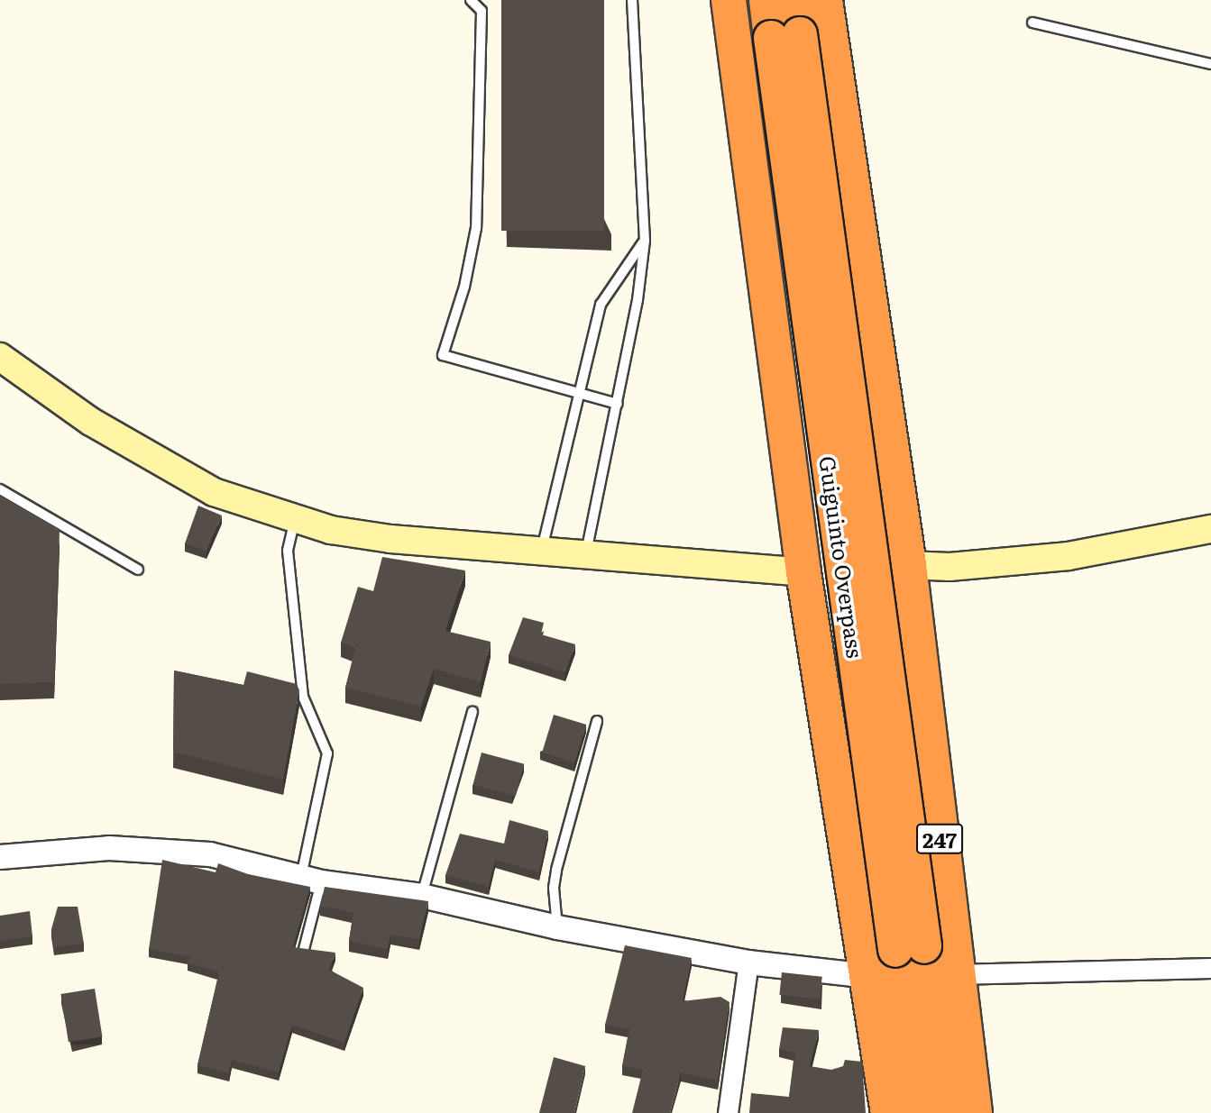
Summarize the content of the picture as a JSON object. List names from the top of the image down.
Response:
{
  "streets": {
    "highway": ["Guiguinto Overpass", "247"]
  }
}
